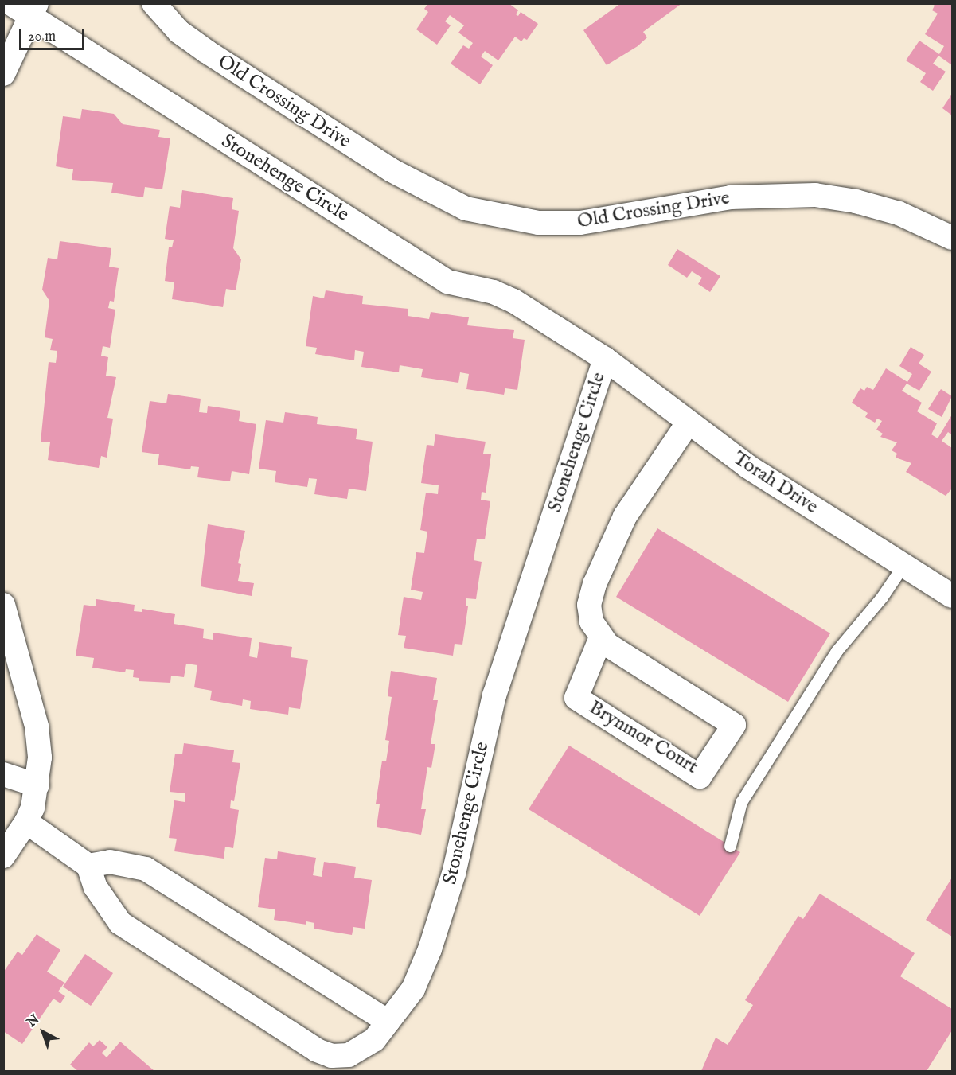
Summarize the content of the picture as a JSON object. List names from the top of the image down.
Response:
{
  "streets": {
    "street": [
      "Old Crossing Drive",
      "Stonehenge Circle",
      "Torah Drive",
      "Brynmor Court"
    ]
  },
  "crossings": [
    ["Stonehenge Circle", "Torah Drive"]
  ],
  "scale_bar": "20 m",
  "north": "top left"
}
